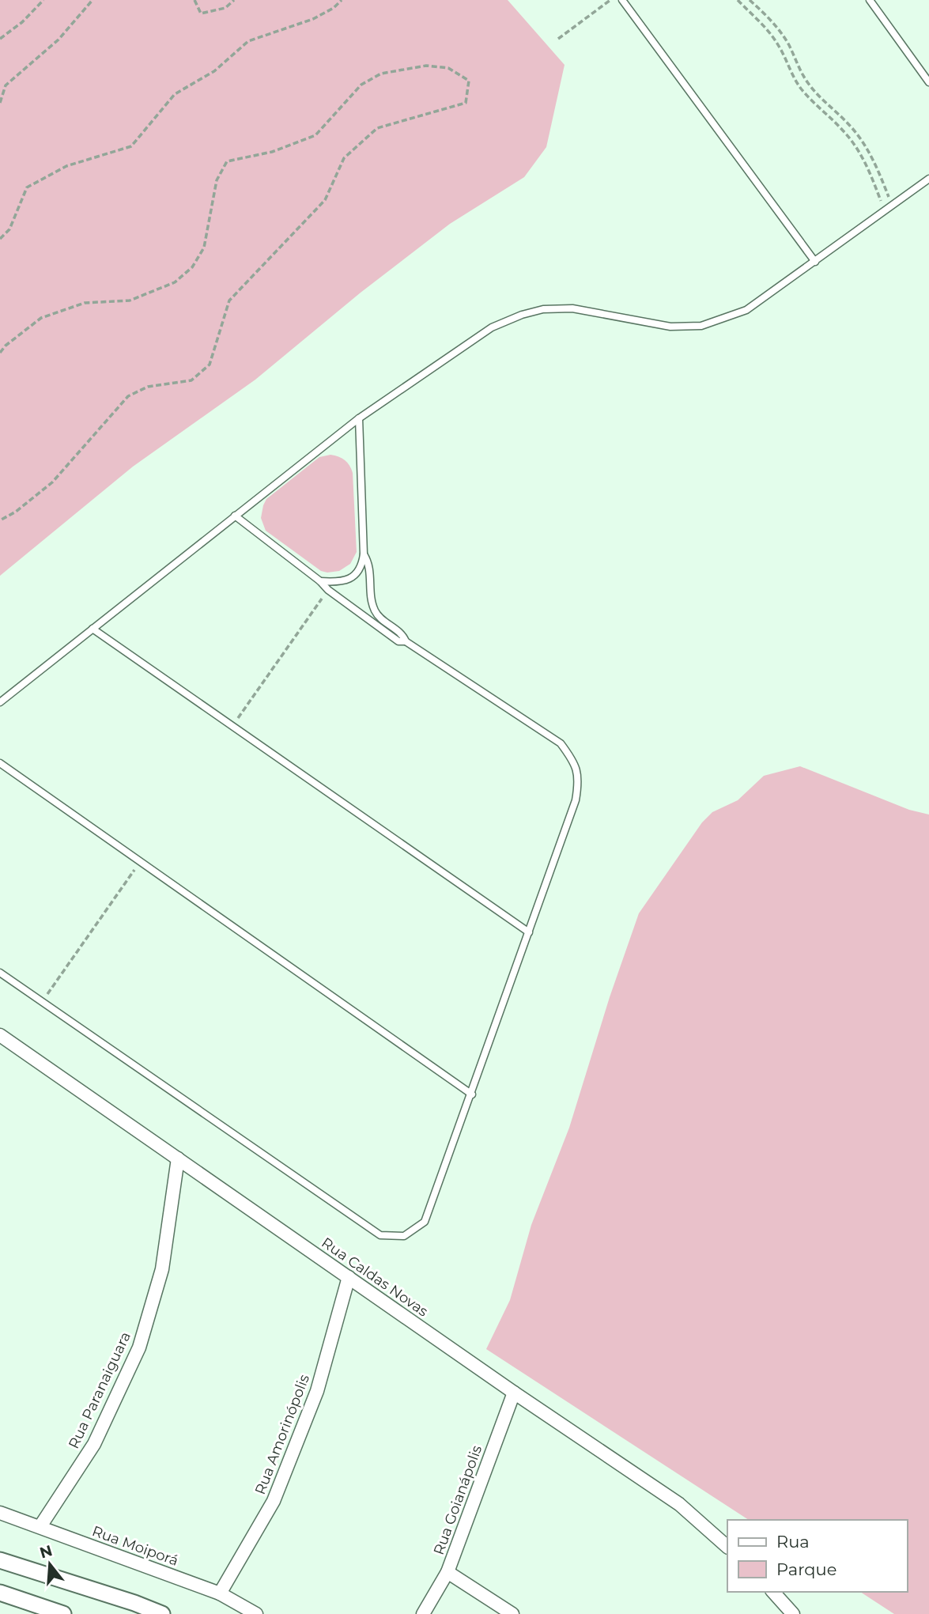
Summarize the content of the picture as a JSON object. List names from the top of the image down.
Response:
{
  "streets": {
    "street": [
      "Rua Caldas Novas",
      "Rua Paranaiguara",
      "Rua Amorinópolis",
      "Rua Goianápolis",
      "Rua Moiporá"
    ]
  },
  "crossings": [
    ["Rua Caldas Novas", "Rua Paranaiguara"],
    ["Rua Caldas Novas", "Rua Amorinópolis"],
    ["Rua Caldas Novas", "Rua Goianápolis"],
    ["Rua Paranaiguara", "Rua Moiporá"],
    ["Rua Amorinópolis", "Rua Moiporá"]
  ],
  "legend": ["Rua", "Parque"],
  "north": "top"
}
